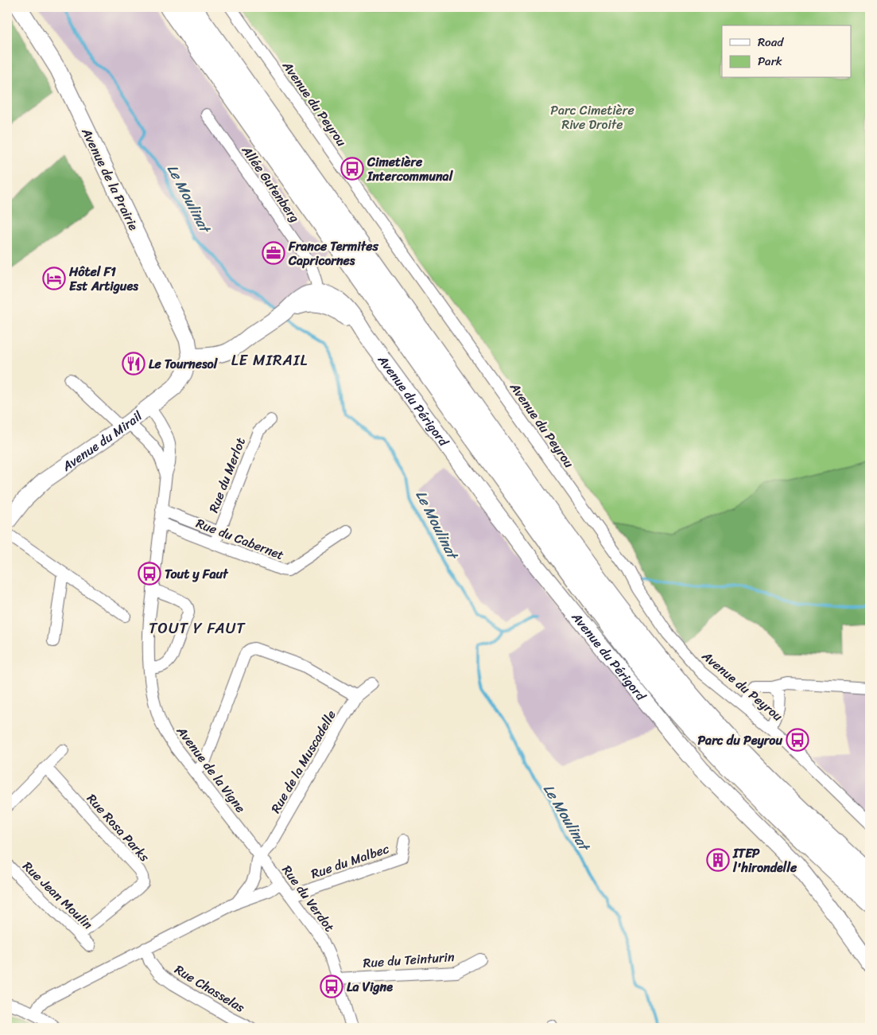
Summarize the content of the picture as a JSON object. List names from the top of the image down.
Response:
{
  "streets": {
    "street": [
      "Avenue du Peyrou",
      "Avenue de la Prairie",
      "Allée Gutenberg",
      "Avenue du Périgord",
      "Avenue du Mirail",
      "Rue du Merlot",
      "Rue du Cabernet",
      "Rue de la Muscadelle",
      "Avenue de la Vigne",
      "Rue Rosa Parks",
      "Rue du Malbec",
      "Rue Jean Moulin",
      "Rue du Verdot",
      "Rue du Teinturin",
      "Rue Chasselas"
    ]
  },
  "crossings": [
    ["Avenue de la Prairie", "Avenue du Mirail"],
    ["Allée Gutenberg", "Avenue du Périgord"],
    ["Avenue du Mirail", "Avenue de la Vigne"],
    ["Rue du Merlot", "Rue du Cabernet"],
    ["Rue du Cabernet", "Avenue de la Vigne"],
    ["Rue de la Muscadelle", "Avenue de la Vigne"],
    ["Rue de la Muscadelle", "Rue du Verdot"],
    ["Avenue de la Vigne", "Rue du Verdot"],
    ["Rue Rosa Parks", "Rue Jean Moulin"],
    ["Rue du Malbec", "Rue du Verdot"],
    ["Rue du Verdot", "Rue du Teinturin"]
  ],
  "districts": ["LE MIRAIL", "TOUT Y FAUT"],
  "water": ["Le Moulinat"],
  "parks": ["Parc Cimetière Rive Droite"],
  "places": {
    "bus stop": [
      "Cimetière Intercommunal",
      "Tout y Faut",
      "Parc du Peyrou",
      "La Vigne"
    ],
    "office": ["France Termites Capricornes"],
    "hotel": ["Hôtel F1 Est Artigues"],
    "restaurant": ["Le Tournesol"],
    "building": ["ITEP l'hirondelle"]
  },
  "legend": ["Road", "Park"]
}
